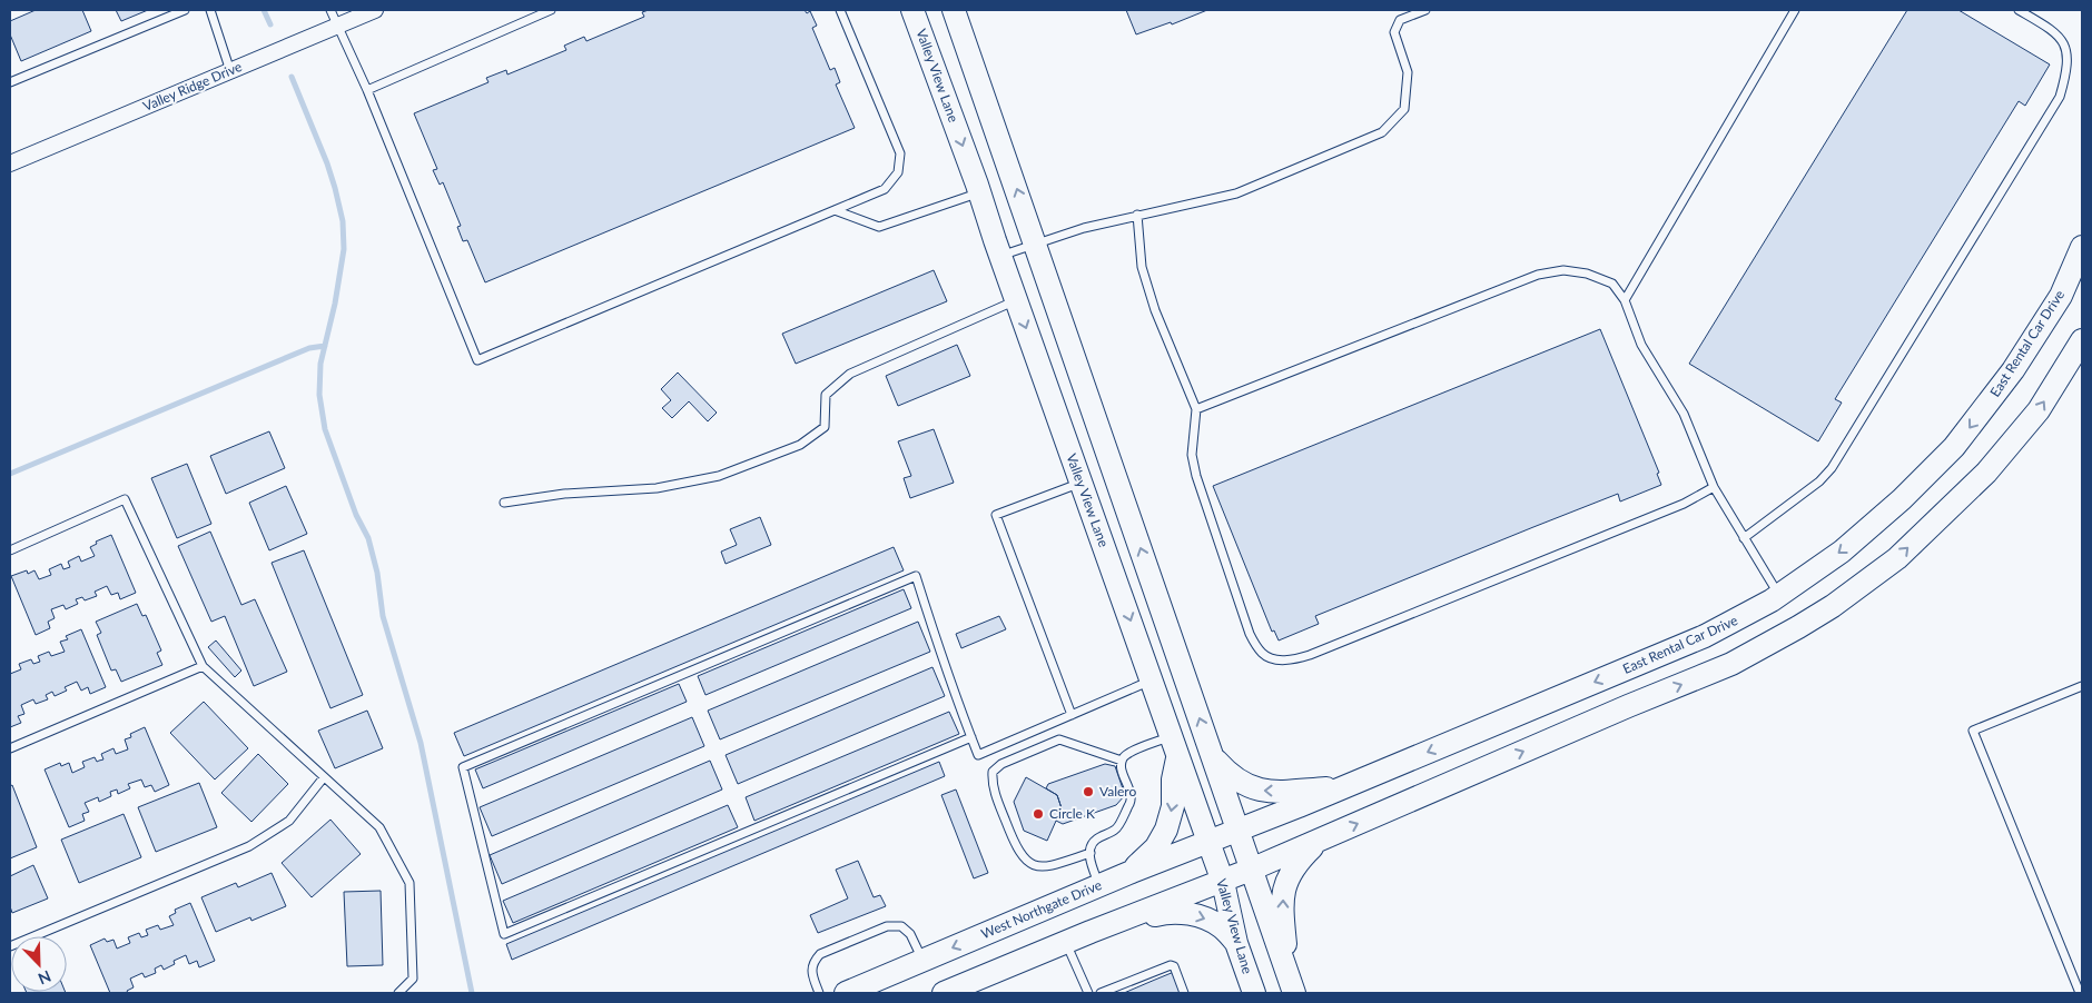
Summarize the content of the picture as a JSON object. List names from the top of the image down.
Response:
{
  "streets": {
    "main road": ["Valley View Lane", "East Rental Car Drive", "West Northgate Drive"],
    "street": ["Valley Ridge Drive"]
  },
  "crossings": [
    ["Valley View Lane", "West Northgate Drive"],
    ["East Rental Car Drive", "West Northgate Drive"]
  ],
  "places": ["Valero", "Circle K"],
  "north": "bottom right"
}
